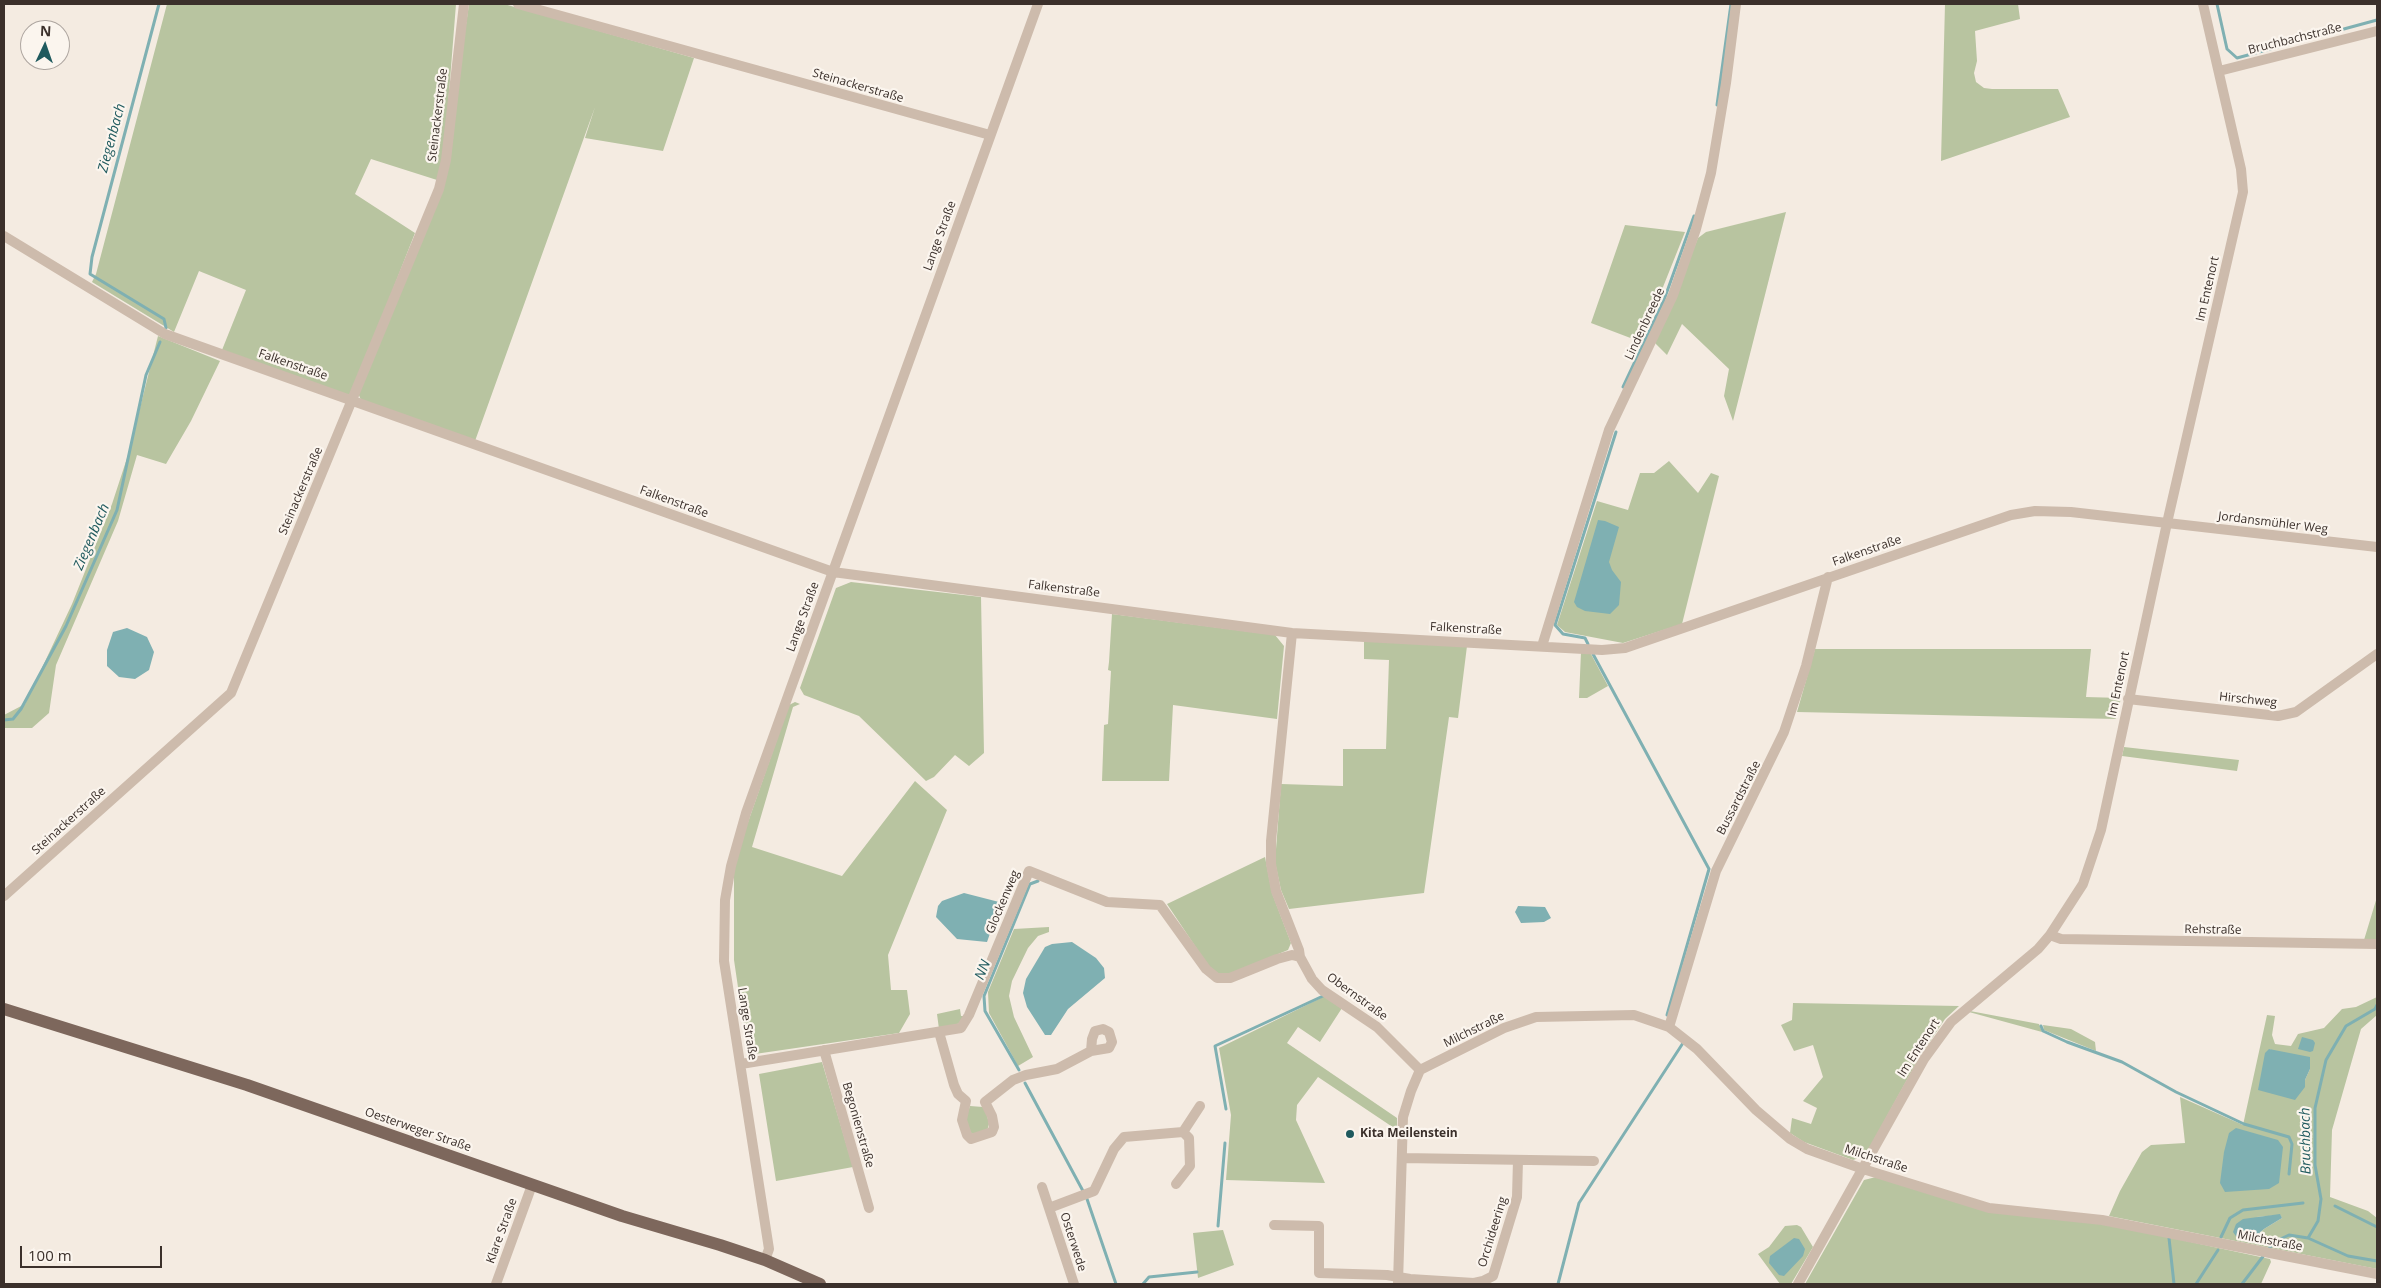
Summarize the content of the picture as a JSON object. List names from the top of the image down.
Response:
{
  "streets": {
    "main road": ["Oesterweger Straße"],
    "street": [
      "Bruchbachstraße",
      "Steinackerstraße",
      "Lange Straße",
      "Im Entenort",
      "Lindenbreede",
      "Falkenstraße",
      "Jordansmühler Weg",
      "Hirschweg",
      "Bussardstraße",
      "Glockenweg",
      "Rehstraße",
      "Obernstraße",
      "Milchstraße",
      "Begonienstraße",
      "Klare Straße",
      "Orchideering",
      "Osterwede"
    ]
  },
  "crossings": [
    ["Bruchbachstraße", "Im Entenort"],
    ["Steinackerstraße", "Lange Straße"],
    ["Steinackerstraße", "Falkenstraße"],
    ["Lange Straße", "Falkenstraße"],
    ["Lange Straße", "Glockenweg"],
    ["Lange Straße", "Oesterweger Straße"],
    ["Im Entenort", "Falkenstraße"],
    ["Im Entenort", "Jordansmühler Weg"],
    ["Im Entenort", "Hirschweg"],
    ["Im Entenort", "Rehstraße"],
    ["Im Entenort", "Milchstraße"],
    ["Lindenbreede", "Falkenstraße"],
    ["Falkenstraße", "Jordansmühler Weg"],
    ["Falkenstraße", "Bussardstraße"],
    ["Falkenstraße", "Obernstraße"],
    ["Bussardstraße", "Milchstraße"],
    ["Glockenweg", "Obernstraße"],
    ["Glockenweg", "Begonienstraße"],
    ["Obernstraße", "Milchstraße"],
    ["Oesterweger Straße", "Klare Straße"]
  ],
  "water": ["Ziegenbach", "NN", "Bruchbach"],
  "places": ["Kita Meilenstein"],
  "scale_bar": "100 m",
  "north": "top"
}
